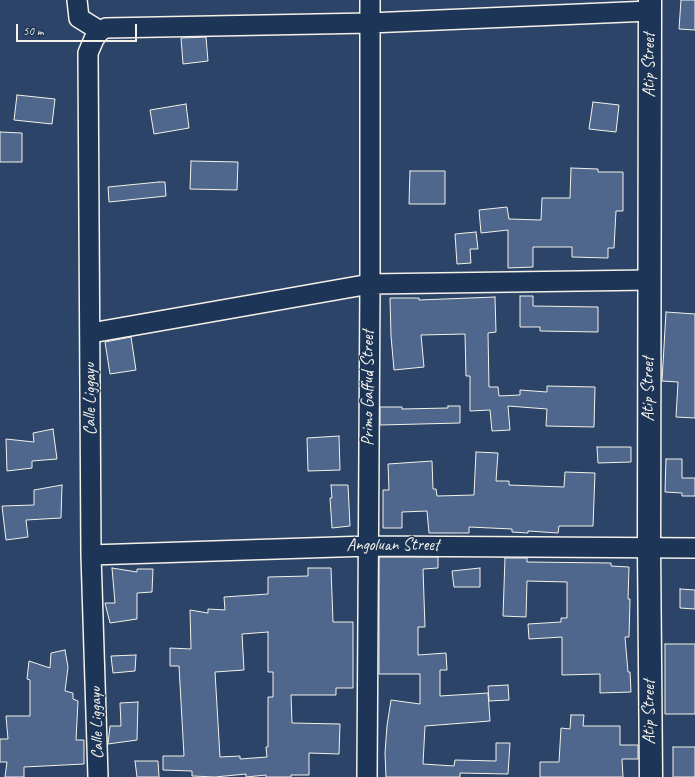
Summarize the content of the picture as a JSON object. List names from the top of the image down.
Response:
{
  "streets": {
    "main road": ["Atip Street"],
    "street": ["Primo Gaffud Street", "Calle Liggayu", "Angoluan Street"]
  },
  "crossings": [
    ["Atip Street", "Angoluan Street"],
    ["Primo Gaffud Street", "Angoluan Street"],
    ["Calle Liggayu", "Angoluan Street"]
  ],
  "scale_bar": "50 m"
}
